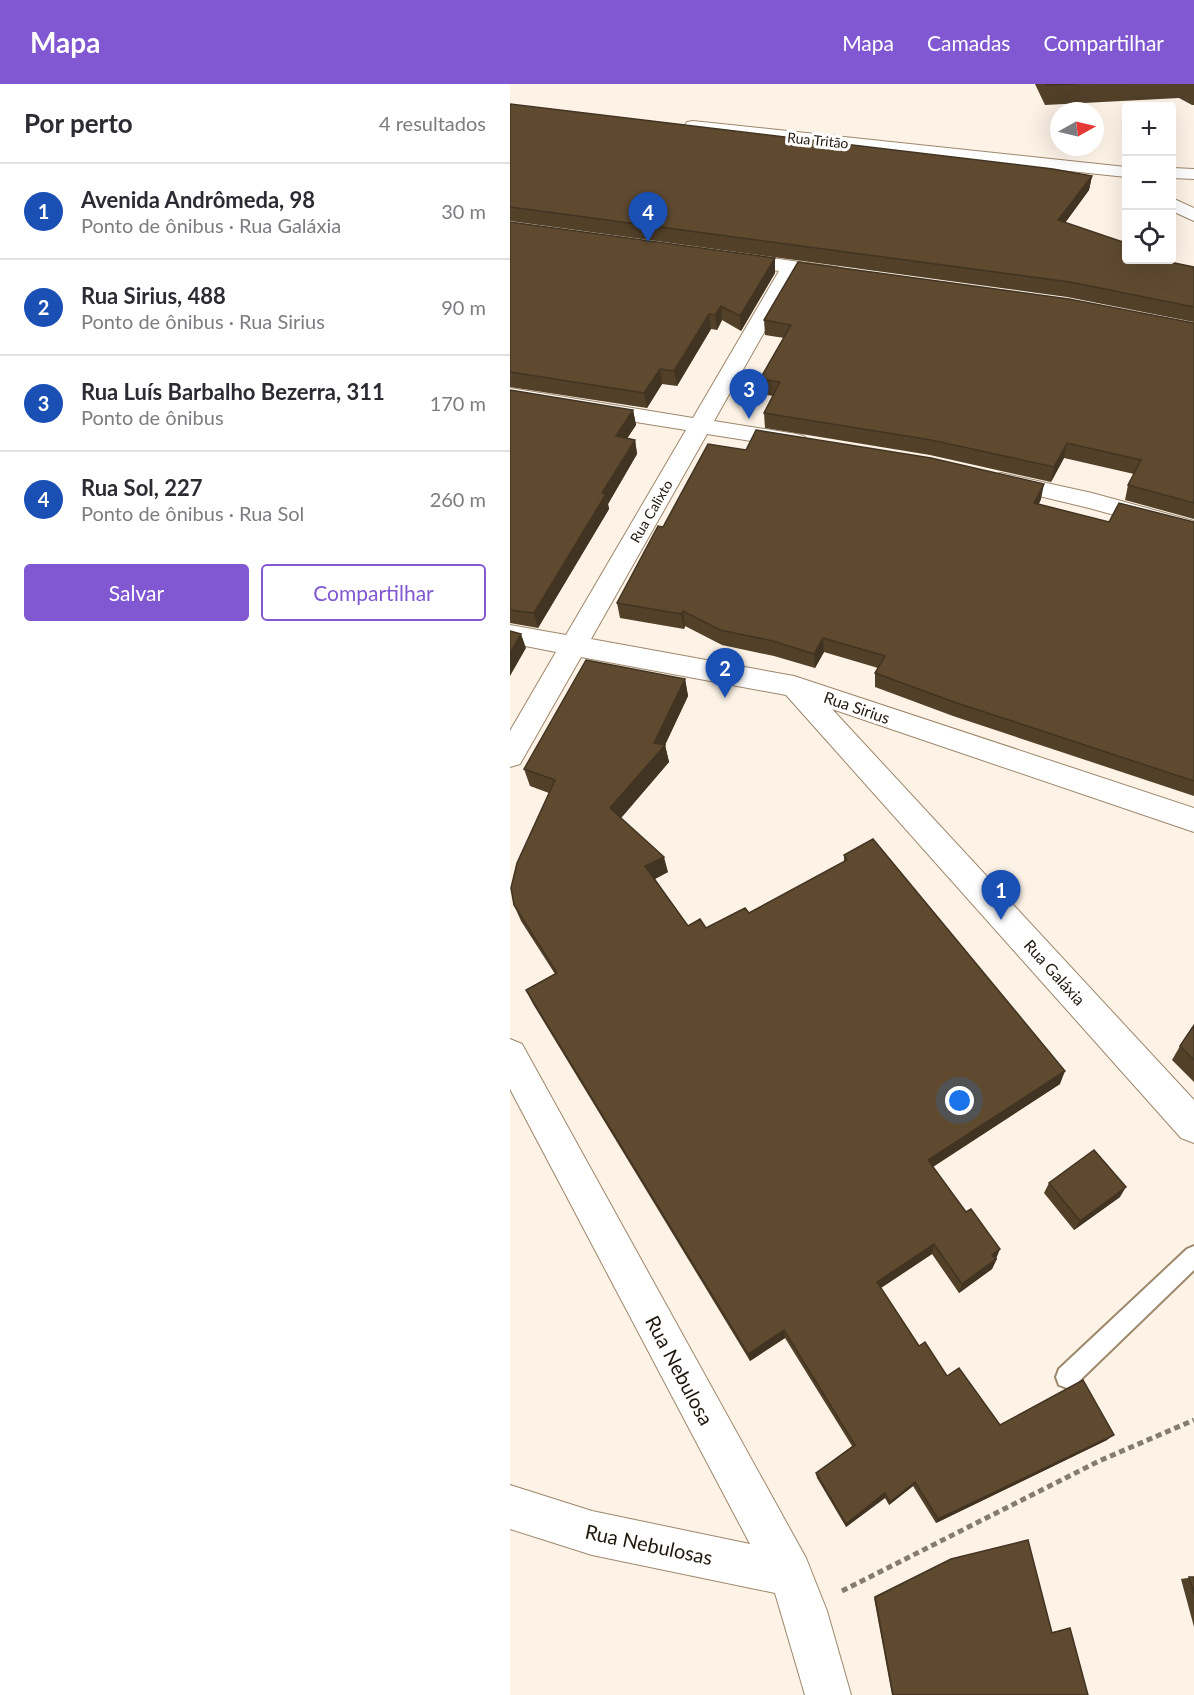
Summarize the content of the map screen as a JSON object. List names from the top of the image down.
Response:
{
  "streets": {
    "street": [
      "Rua Tritão",
      "Rua Calixto",
      "Rua Sirius",
      "Rua Galáxia",
      "Rua Nebulosa",
      "Rua Nebulosas"
    ]
  },
  "crossings": [
    ["Rua Calixto", "Rua Sirius"],
    ["Rua Sirius", "Rua Galáxia"],
    ["Rua Nebulosa", "Rua Nebulosas"]
  ],
  "north": "right",
  "page": {
    "header": "Mapa",
    "nav": ["Mapa", "Camadas", "Compartilhar"],
    "heading": ["Por perto", "4 resultados"],
    "map_buttons": ["+", "−"],
    "list": [
      {
        "mark": "1",
        "name": "Avenida Andrômeda, 98",
        "note": "Ponto de ônibus · Rua Galáxia",
        "value": "30 m"
      },
      {
        "mark": "2",
        "name": "Rua Sirius, 488",
        "note": "Ponto de ônibus · Rua Sirius",
        "value": "90 m"
      },
      {
        "mark": "3",
        "name": "Rua Luís Barbalho Bezerra, 311",
        "note": "Ponto de ônibus",
        "value": "170 m"
      },
      {
        "mark": "4",
        "name": "Rua Sol, 227",
        "note": "Ponto de ônibus · Rua Sol",
        "value": "260 m"
      }
    ],
    "pins": [
      "4",
      "3",
      "2",
      "1"
    ],
    "buttons": ["Salvar", "Compartilhar"]
  }
}
